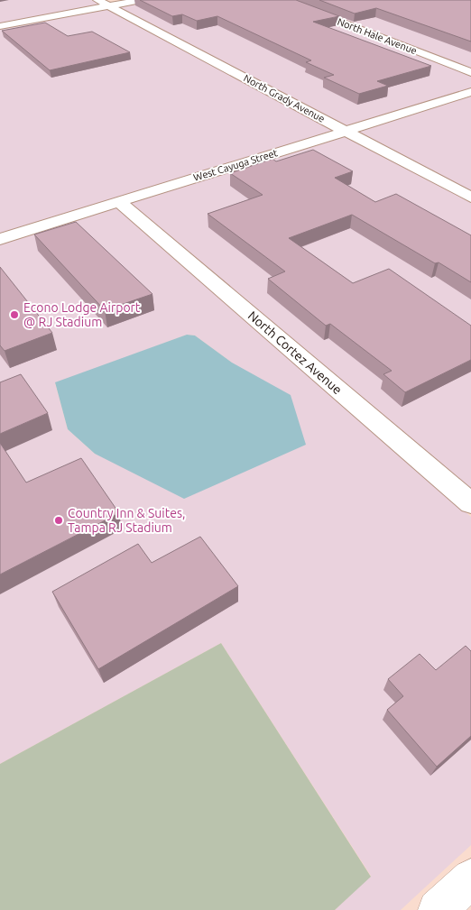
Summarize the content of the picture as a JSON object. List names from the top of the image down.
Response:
{
  "streets": {
    "street": [
      "North Hale Avenue",
      "North Grady Avenue",
      "West Cayuga Street",
      "North Cortez Avenue"
    ]
  },
  "crossings": [
    ["North Grady Avenue", "West Cayuga Street"],
    ["West Cayuga Street", "North Cortez Avenue"]
  ],
  "places": ["Econo Lodge Airport @ RJ Stadium", "Country Inn & Suites, Tampa RJ Stadium"]
}
